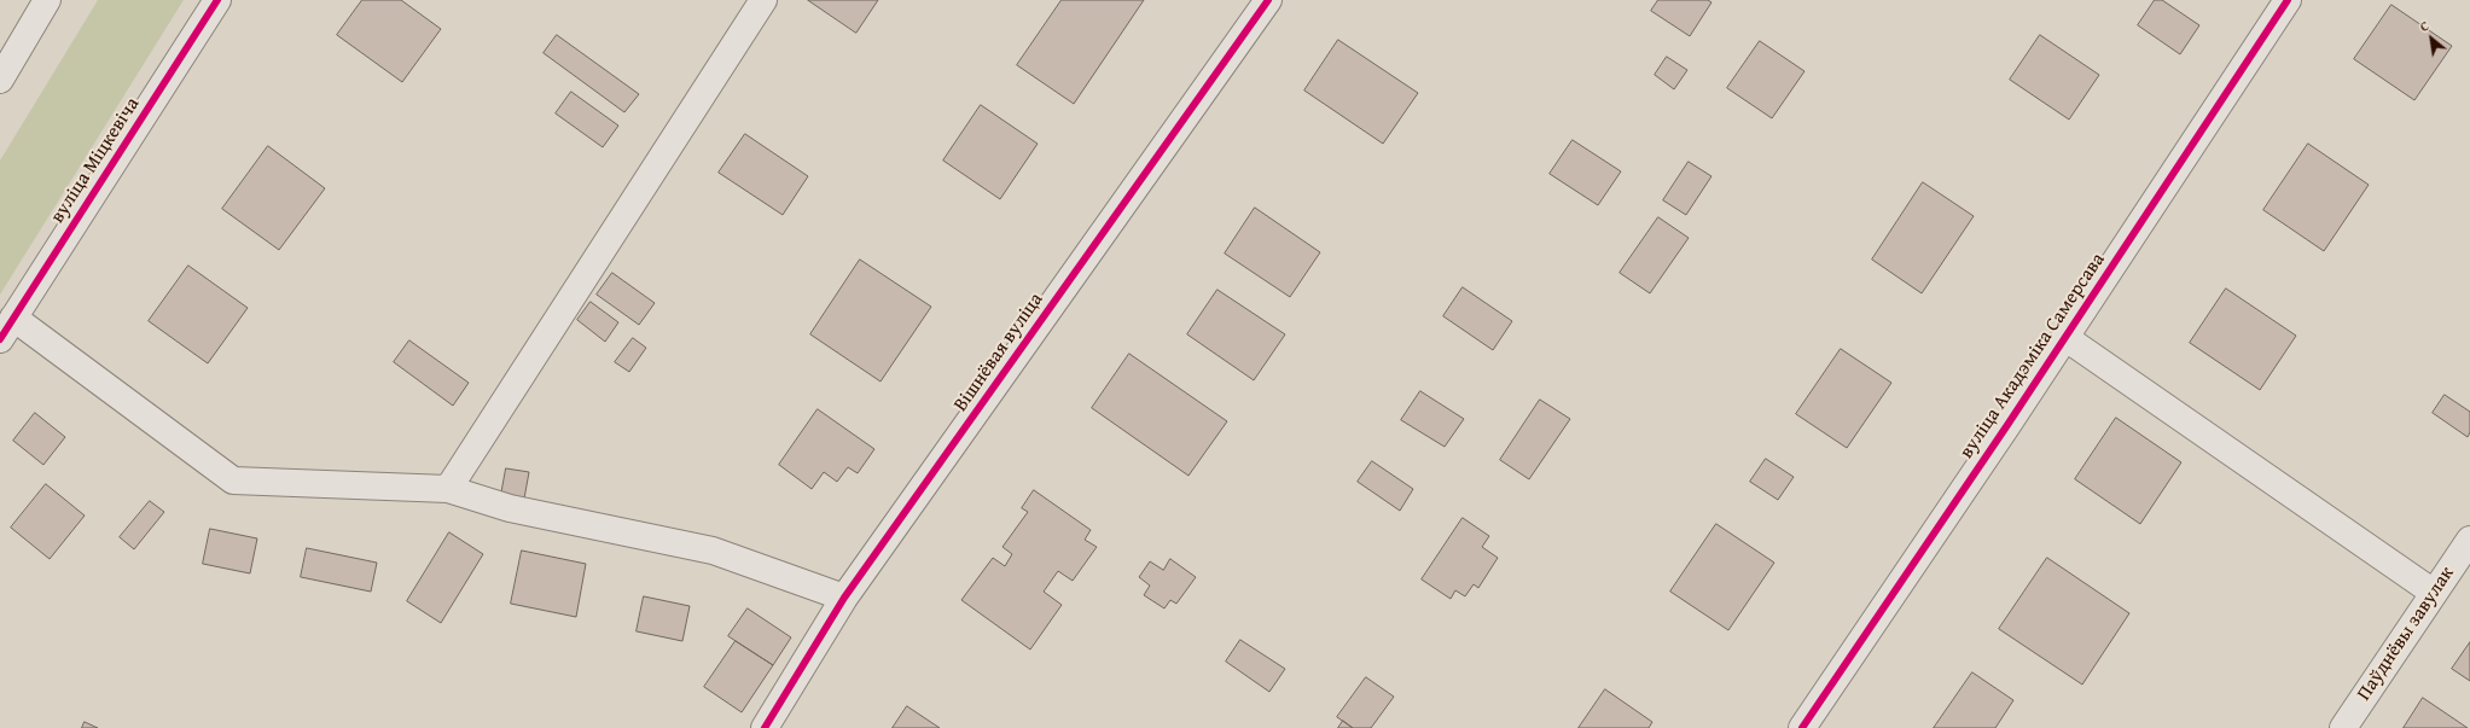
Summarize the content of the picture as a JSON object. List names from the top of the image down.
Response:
{
  "streets": {
    "street": [
      "вуліца Міцкевіча",
      "Вішнёвая вуліца",
      "вуліца Акадэміка Самерсава",
      "Паўднёвы завулак"
    ]
  },
  "north": "top left"
}
